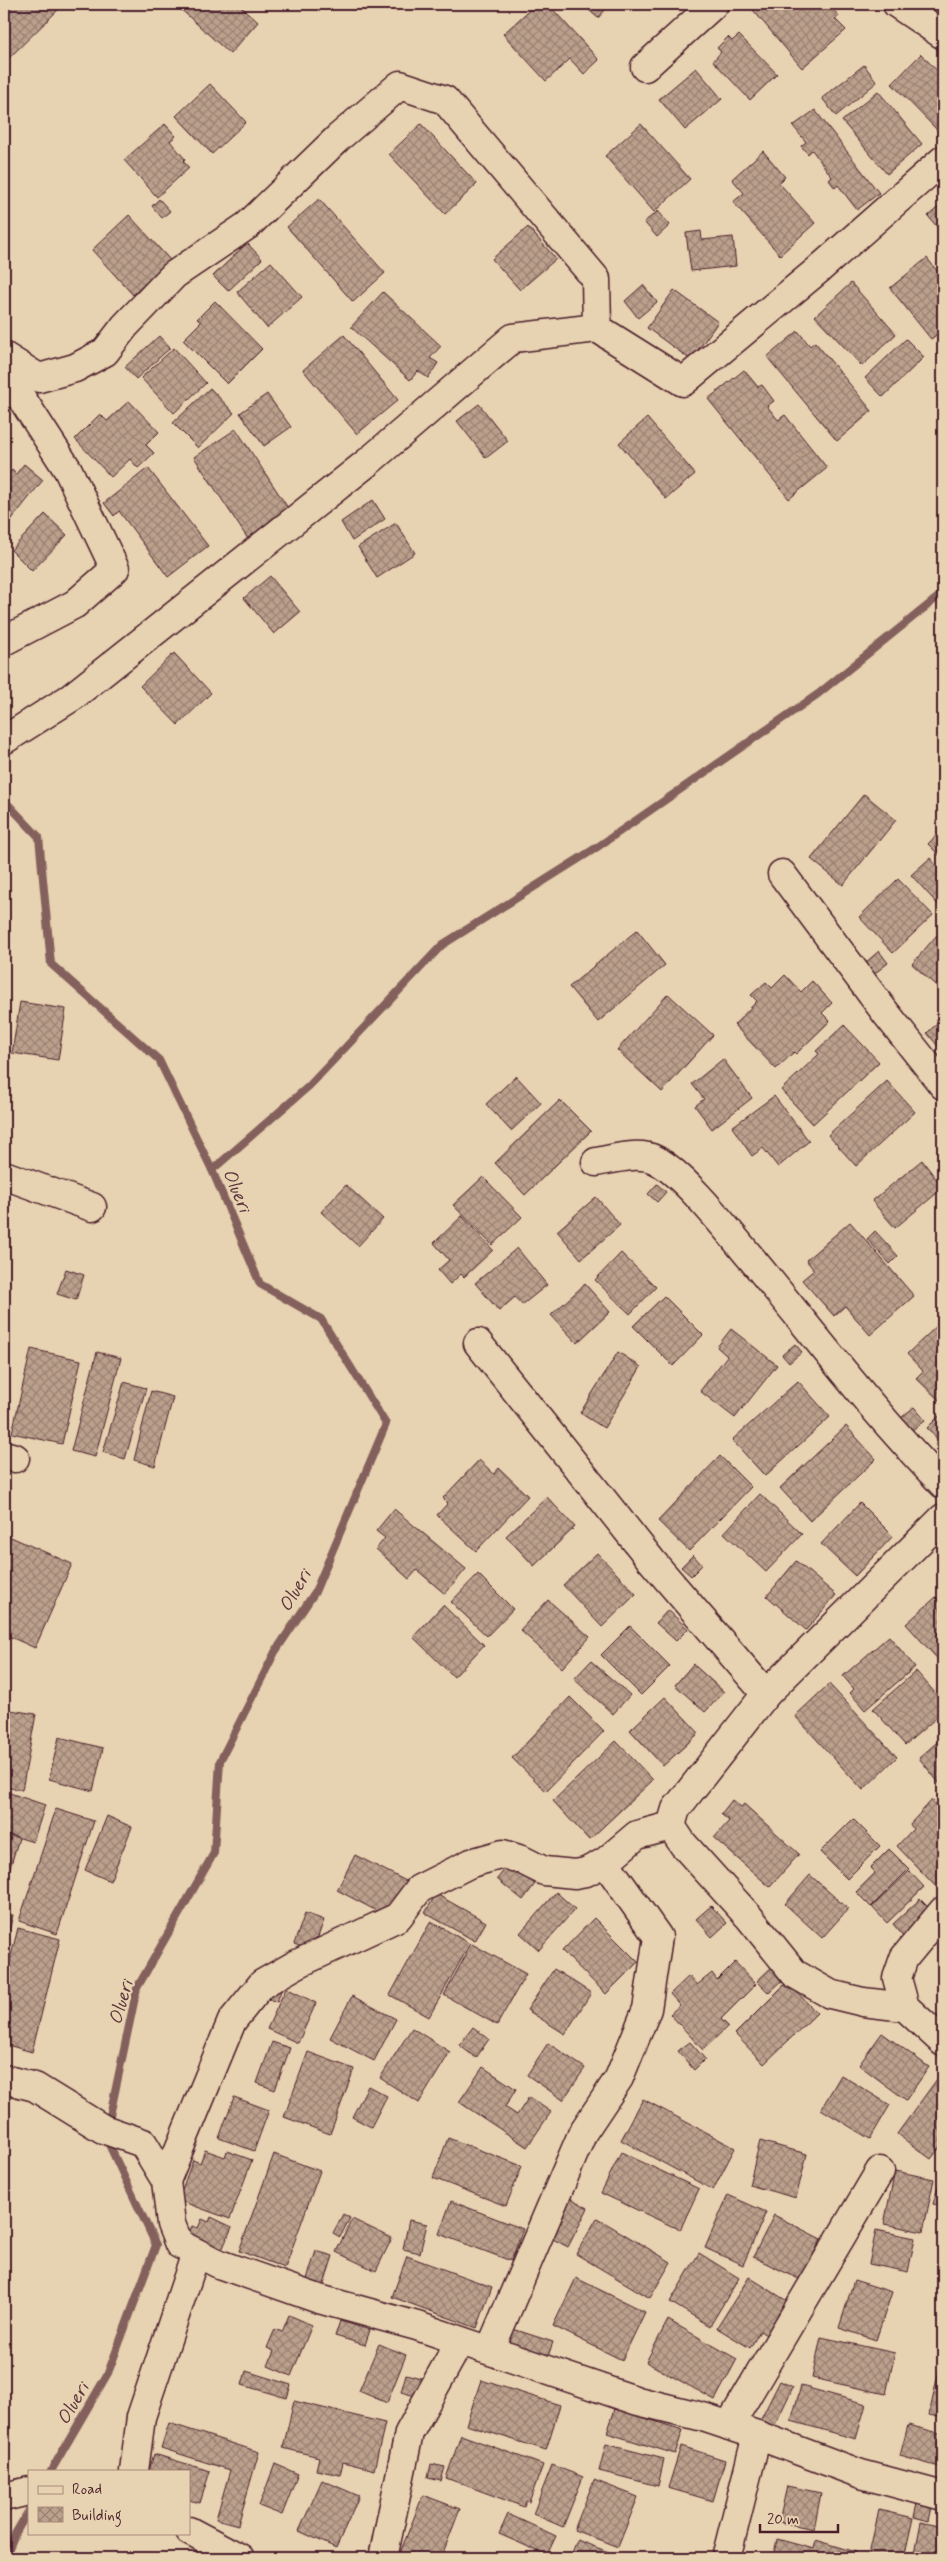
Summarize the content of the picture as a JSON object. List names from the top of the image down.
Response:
{
  "water": ["Olueri"],
  "legend": ["Road", "Building"],
  "scale_bar": "20 m"
}
